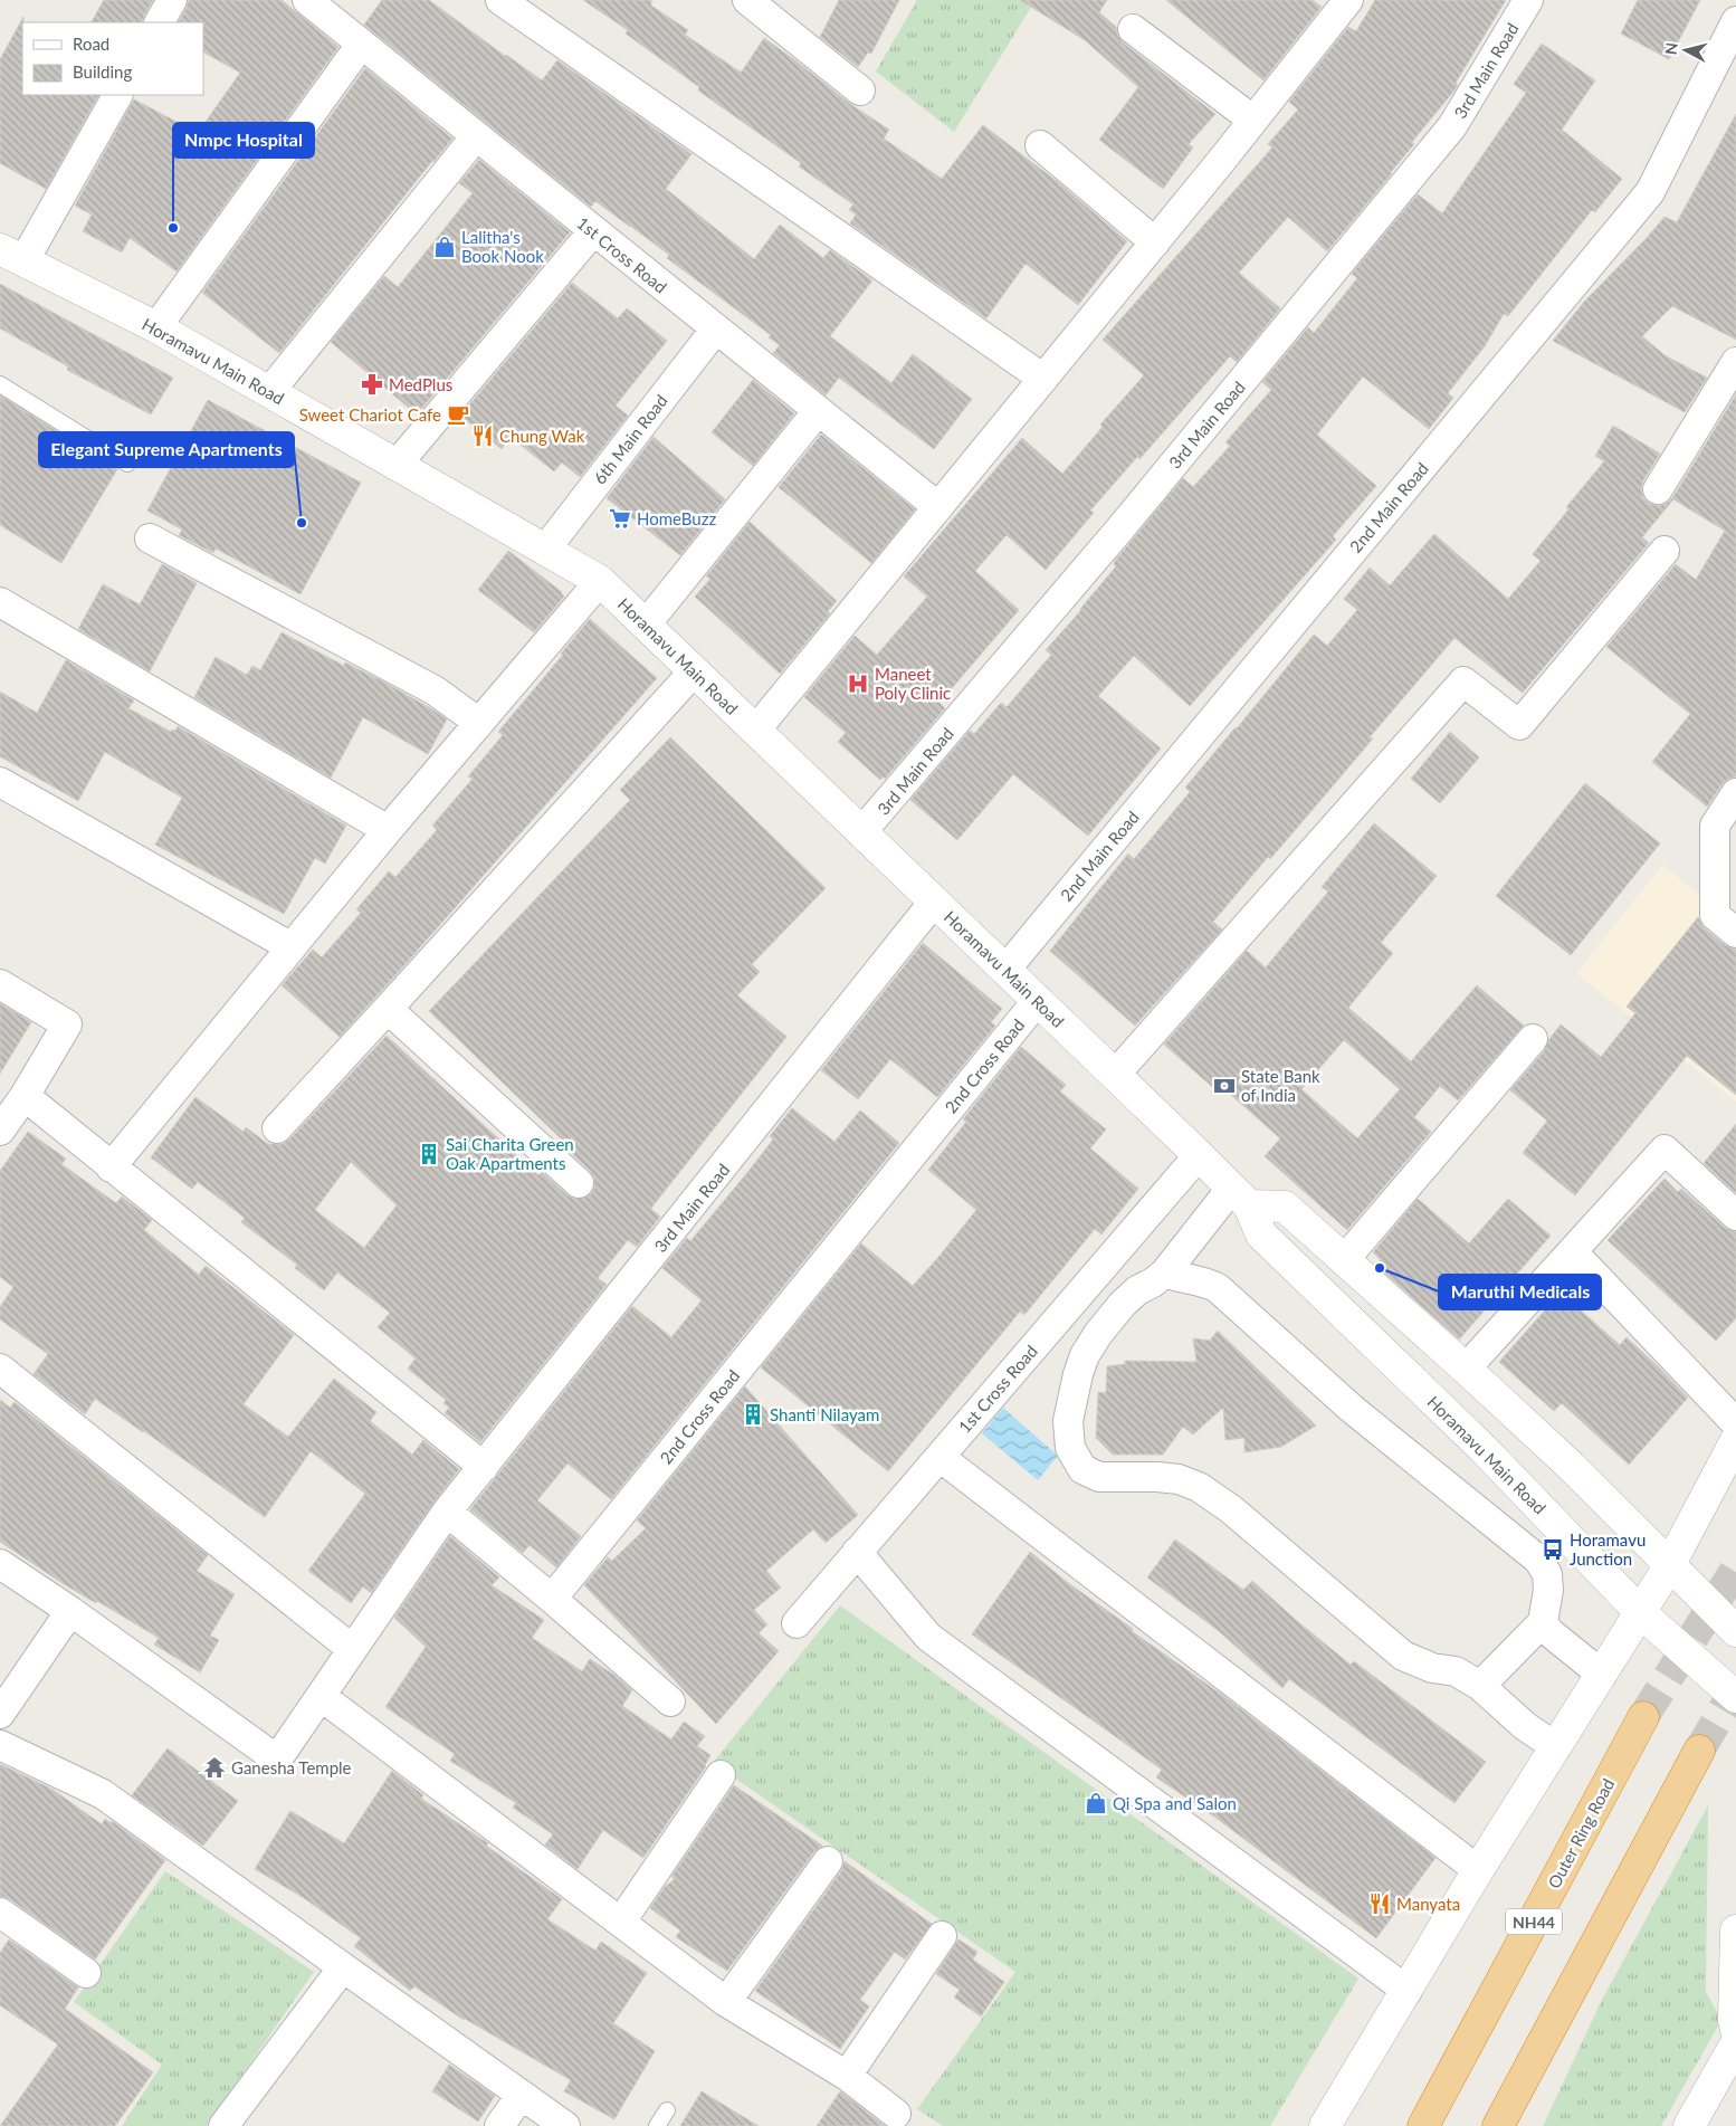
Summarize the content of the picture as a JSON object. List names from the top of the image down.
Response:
{
  "streets": {
    "highway": ["Outer Ring Road", "NH44"],
    "main road": ["Horamavu Main Road"],
    "street": [
      "3rd Main Road",
      "1st Cross Road",
      "6th Main Road",
      "2nd Main Road",
      "2nd Cross Road"
    ]
  },
  "crossings": [
    ["3rd Main Road", "Horamavu Main Road"],
    ["1st Cross Road", "Horamavu Main Road"],
    ["1st Cross Road", "6th Main Road"],
    ["Horamavu Main Road", "6th Main Road"],
    ["Horamavu Main Road", "2nd Main Road"],
    ["Horamavu Main Road", "2nd Cross Road"]
  ],
  "places": {
    "other": ["Nmpc Hospital", "Elegant Supreme Apartments", "Maruthi Medicals"],
    "shop": ["Lalitha's Book Nook", "Qi Spa and Salon"],
    "pharmacy": ["MedPlus"],
    "cafe": ["Sweet Chariot Cafe"],
    "restaurant": ["Chung Wak", "Manyata"],
    "supermarket": ["HomeBuzz"],
    "hospital": ["Maneet Poly Clinic"],
    "bank": ["State Bank of India"],
    "building": ["Sai Charita Green Oak Apartments", "Shanti Nilayam"],
    "bus stop": ["Horamavu Junction"],
    "temple": ["Ganesha Temple"]
  },
  "legend": ["Road", "Building"],
  "north": "left"
}
